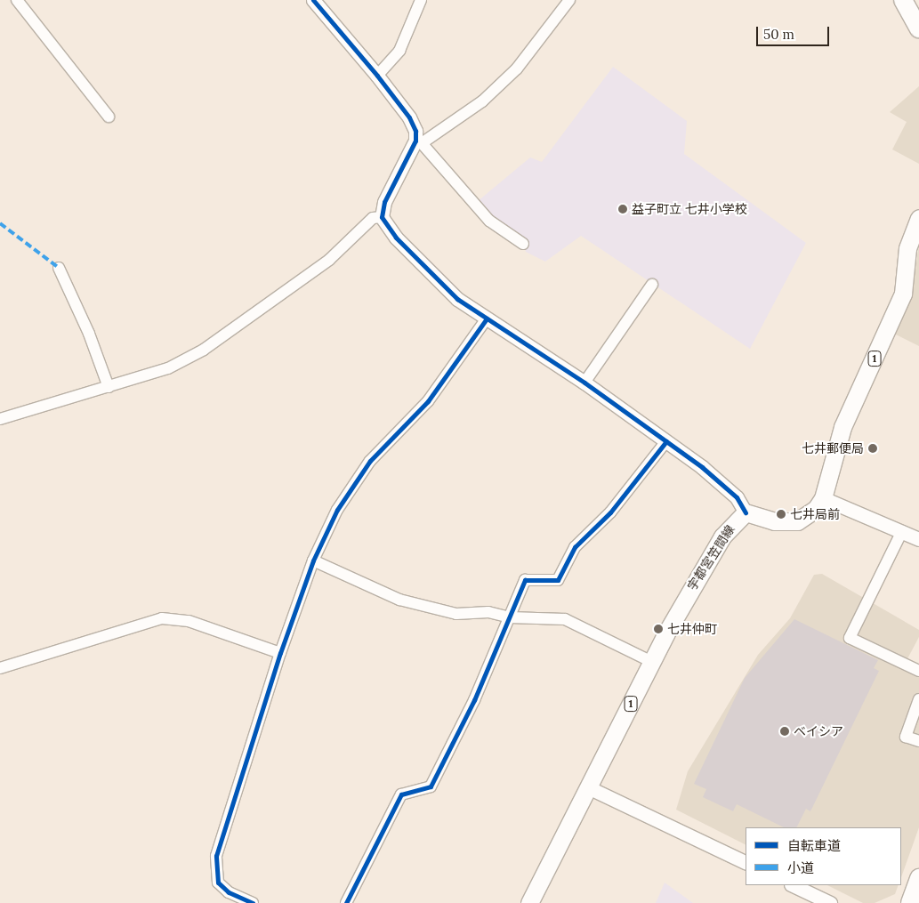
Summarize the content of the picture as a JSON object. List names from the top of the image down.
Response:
{
  "streets": {
    "main road": ["1", "宇都宮笠間線"]
  },
  "crossings": [
    ["1", "宇都宮笠間線"]
  ],
  "places": [
    "益子町立 七井小学校",
    "七井郵便局",
    "七井局前",
    "七井仲町",
    "ベイシア"
  ],
  "legend": ["自転車道", "小道"],
  "scale_bar": "50 m"
}
